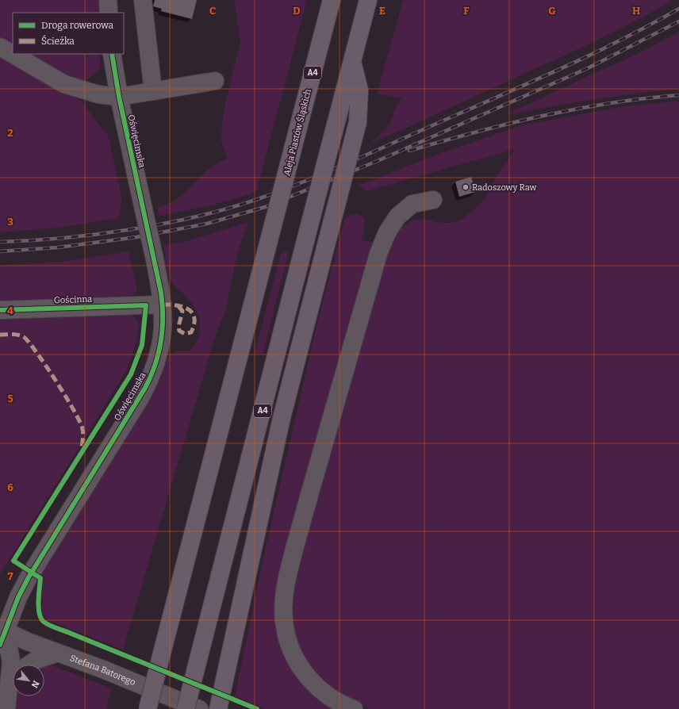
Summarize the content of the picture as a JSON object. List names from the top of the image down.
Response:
{
  "streets": {
    "highway": ["A4", "Aleja Piastów Śląskich"],
    "street": ["Oświęcimska", "Gościnna", "Stefana Batorego"]
  },
  "crossings": [
    ["Oświęcimska", "Gościnna"],
    ["Oświęcimska", "Stefana Batorego"]
  ],
  "places": ["Radoszowy Raw"],
  "legend": ["Droga rowerowa", "Ścieżka"],
  "north": "bottom right",
  "grid": {
    "columns": [
      "C",
      "D",
      "E",
      "F",
      "G",
      "H"
    ],
    "rows": [
      "2",
      "3",
      "4",
      "5",
      "6",
      "7"
    ]
  }
}
